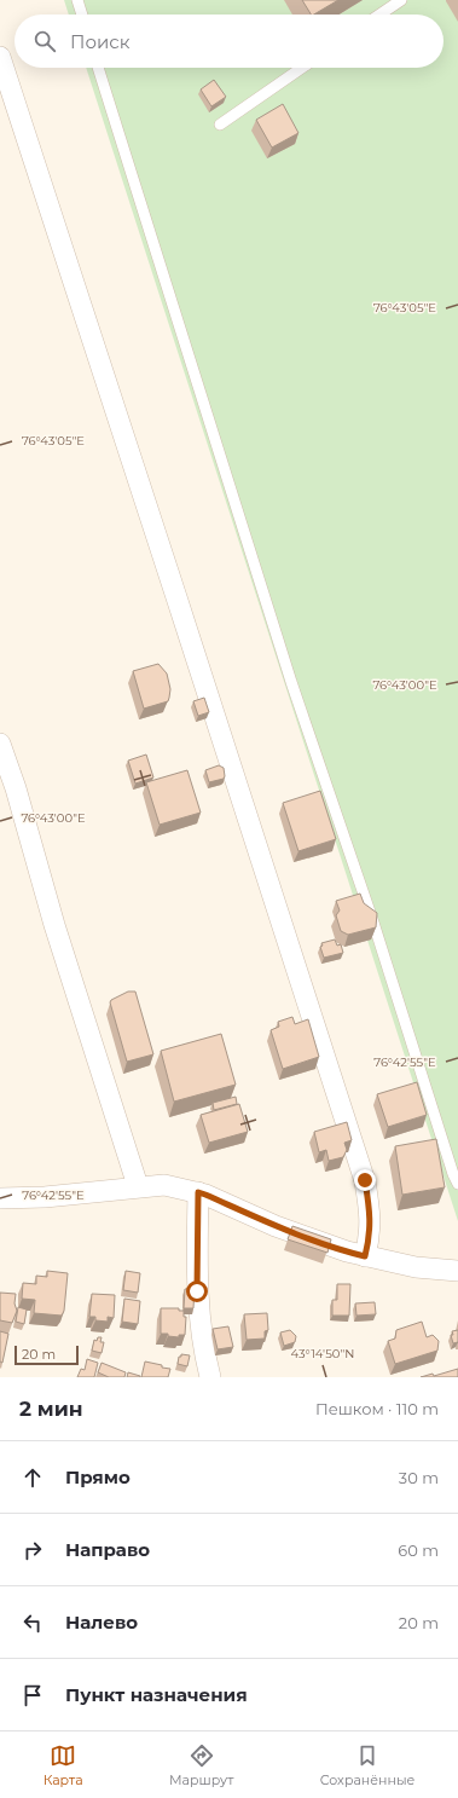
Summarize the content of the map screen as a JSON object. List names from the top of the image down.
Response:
{
  "scale_bar": "20 m",
  "page": {
    "search": "Поиск",
    "scale": "20 m",
    "heading": ["2 мин", "Пешком · 110 m"],
    "list": [
      ["Прямо", "30 m"],
      ["Направо", "60 m"],
      ["Налево", "20 m"],
      "Пункт назначения"
    ],
    "nav": ["Карта", "Маршрут", "Сохранённые"]
  },
  "coordinates": [
    "76°43'05\"E",
    "76°43'00\"E",
    "76°42'55\"E",
    "43°14'50\"N"
  ]
}
